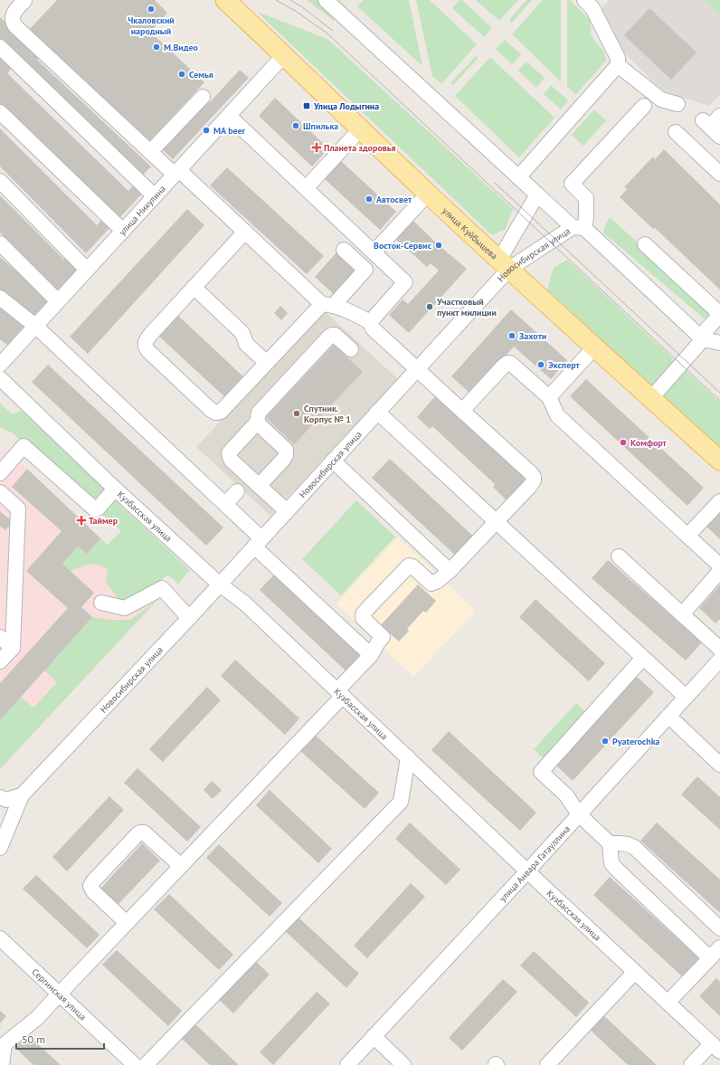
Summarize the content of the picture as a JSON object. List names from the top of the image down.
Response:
{
  "streets": {
    "main road": ["улица Куйбышева"],
    "street": [
      "улица Никулина",
      "Новосибирская улица",
      "Кузбасская улица",
      "улица Анвара Гатауллина",
      "Сергинская улица"
    ]
  },
  "crossings": [
    ["улица Никулина", "улица Куйбышева"],
    ["улица Куйбышева", "Новосибирская улица"],
    ["Новосибирская улица", "Кузбасская улица"],
    ["Кузбасская улица", "улица Анвара Гатауллина"]
  ],
  "places": {
    "other": [
      "Чкаловский народный",
      "М.Видео",
      "Семья",
      "Шпилька",
      "MA beer",
      "Автосвет",
      "Восток-Сервис",
      "Участковый пункт милиции",
      "Захоти",
      "Эксперт",
      "Спутник. Корпус № 1",
      "Комфорт",
      "Pyaterochka"
    ],
    "transit": ["Улица Лодыгина"],
    "health": ["Планета здоровья", "Таймер"]
  },
  "scale_bar": "50 m"
}
